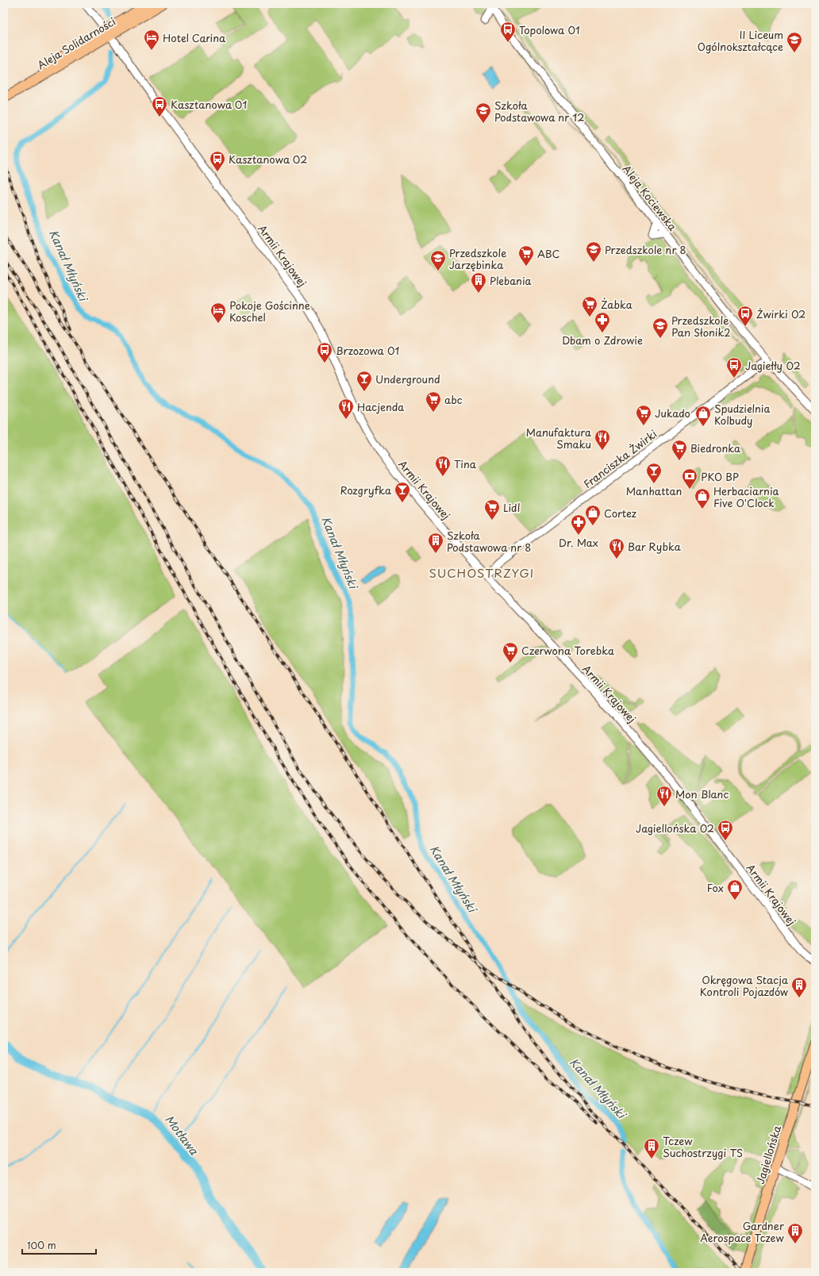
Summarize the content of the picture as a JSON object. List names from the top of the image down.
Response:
{
  "streets": {
    "main road": ["Aleja Solidarności", "Jagiellońska"],
    "street": ["Aleja Kociewska", "Armii Krajowej", "Franciszka Żwirki"]
  },
  "crossings": [
    ["Aleja Solidarności", "Armii Krajowej"],
    ["Aleja Kociewska", "Franciszka Żwirki"],
    ["Armii Krajowej", "Franciszka Żwirki"]
  ],
  "districts": ["SUCHOSTRZYGI"],
  "water": ["Kanał Młyński", "Motława"],
  "places": {
    "bus stop": [
      "Topolowa 01",
      "Kasztanowa 01",
      "Kasztanowa 02",
      "Żwirki 02",
      "Brzozowa 01",
      "Jagiełły 02",
      "Jagiellońska 02"
    ],
    "hotel": ["Hotel Carina", "Pokoje Gościnne Koschel"],
    "school or university": [
      "II Liceum Ogólnokształcące",
      "Szkoła Podstawowa nr 12",
      "Przedszkole nr 8",
      "Przedszkole Jarzębinka",
      "Przedszkole Pan Słonik2"
    ],
    "supermarket": [
      "ABC",
      "Żabka",
      "abc",
      "Jukado",
      "Biedronka",
      "Lidl",
      "Czerwona Torebka"
    ],
    "building": [
      "Plebania",
      "Szkoła Podstawowa nr 8",
      "Okręgowa Stacja Kontroli Pojazdów",
      "Tczew Suchostrzygi TS",
      "Gardner Aerospace Tczew"
    ],
    "pharmacy": ["Dbam o Zdrowie", "Dr. Max"],
    "bar": ["Underground", "Manhattan", "Rozgryfka"],
    "restaurant": [
      "Hacjenda",
      "Manufaktura Smaku",
      "Tina",
      "Bar Rybka",
      "Mon Blanc"
    ],
    "shop": [
      "Spudzielnia Kolbudy",
      "Herbaciarnia Five O'Clock",
      "Cortez",
      "Fox"
    ],
    "bank": ["PKO BP"]
  },
  "scale_bar": "100 m"
}
